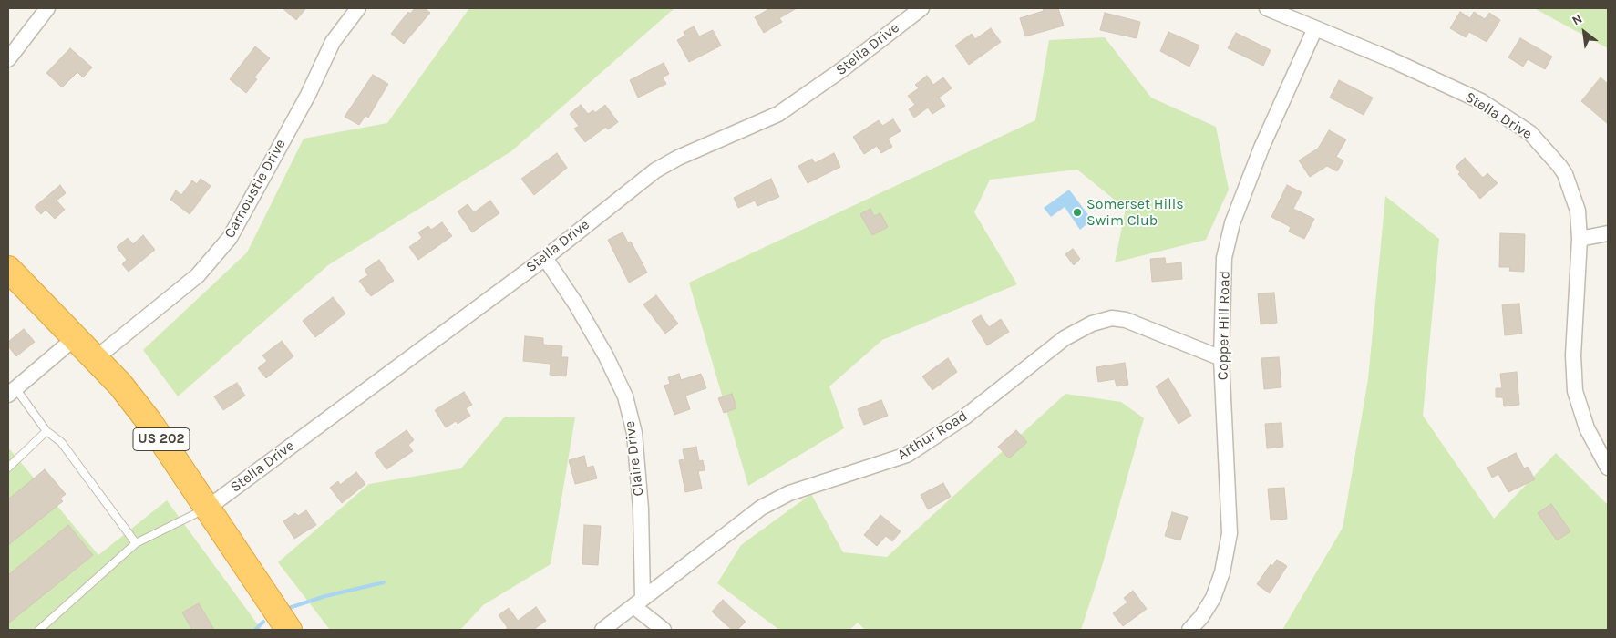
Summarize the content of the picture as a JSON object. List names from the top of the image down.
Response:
{
  "streets": {
    "highway": ["US 202"],
    "street": [
      "Stella Drive",
      "Carnoustie Drive",
      "Copper Hill Road",
      "Arthur Road",
      "Claire Drive"
    ]
  },
  "crossings": [
    ["Stella Drive", "Copper Hill Road"],
    ["Stella Drive", "US 202"],
    ["Stella Drive", "Claire Drive"],
    ["Carnoustie Drive", "US 202"],
    ["Copper Hill Road", "Arthur Road"],
    ["Arthur Road", "Claire Drive"]
  ],
  "places": ["Somerset Hills Swim Club"],
  "north": "top left"
}
